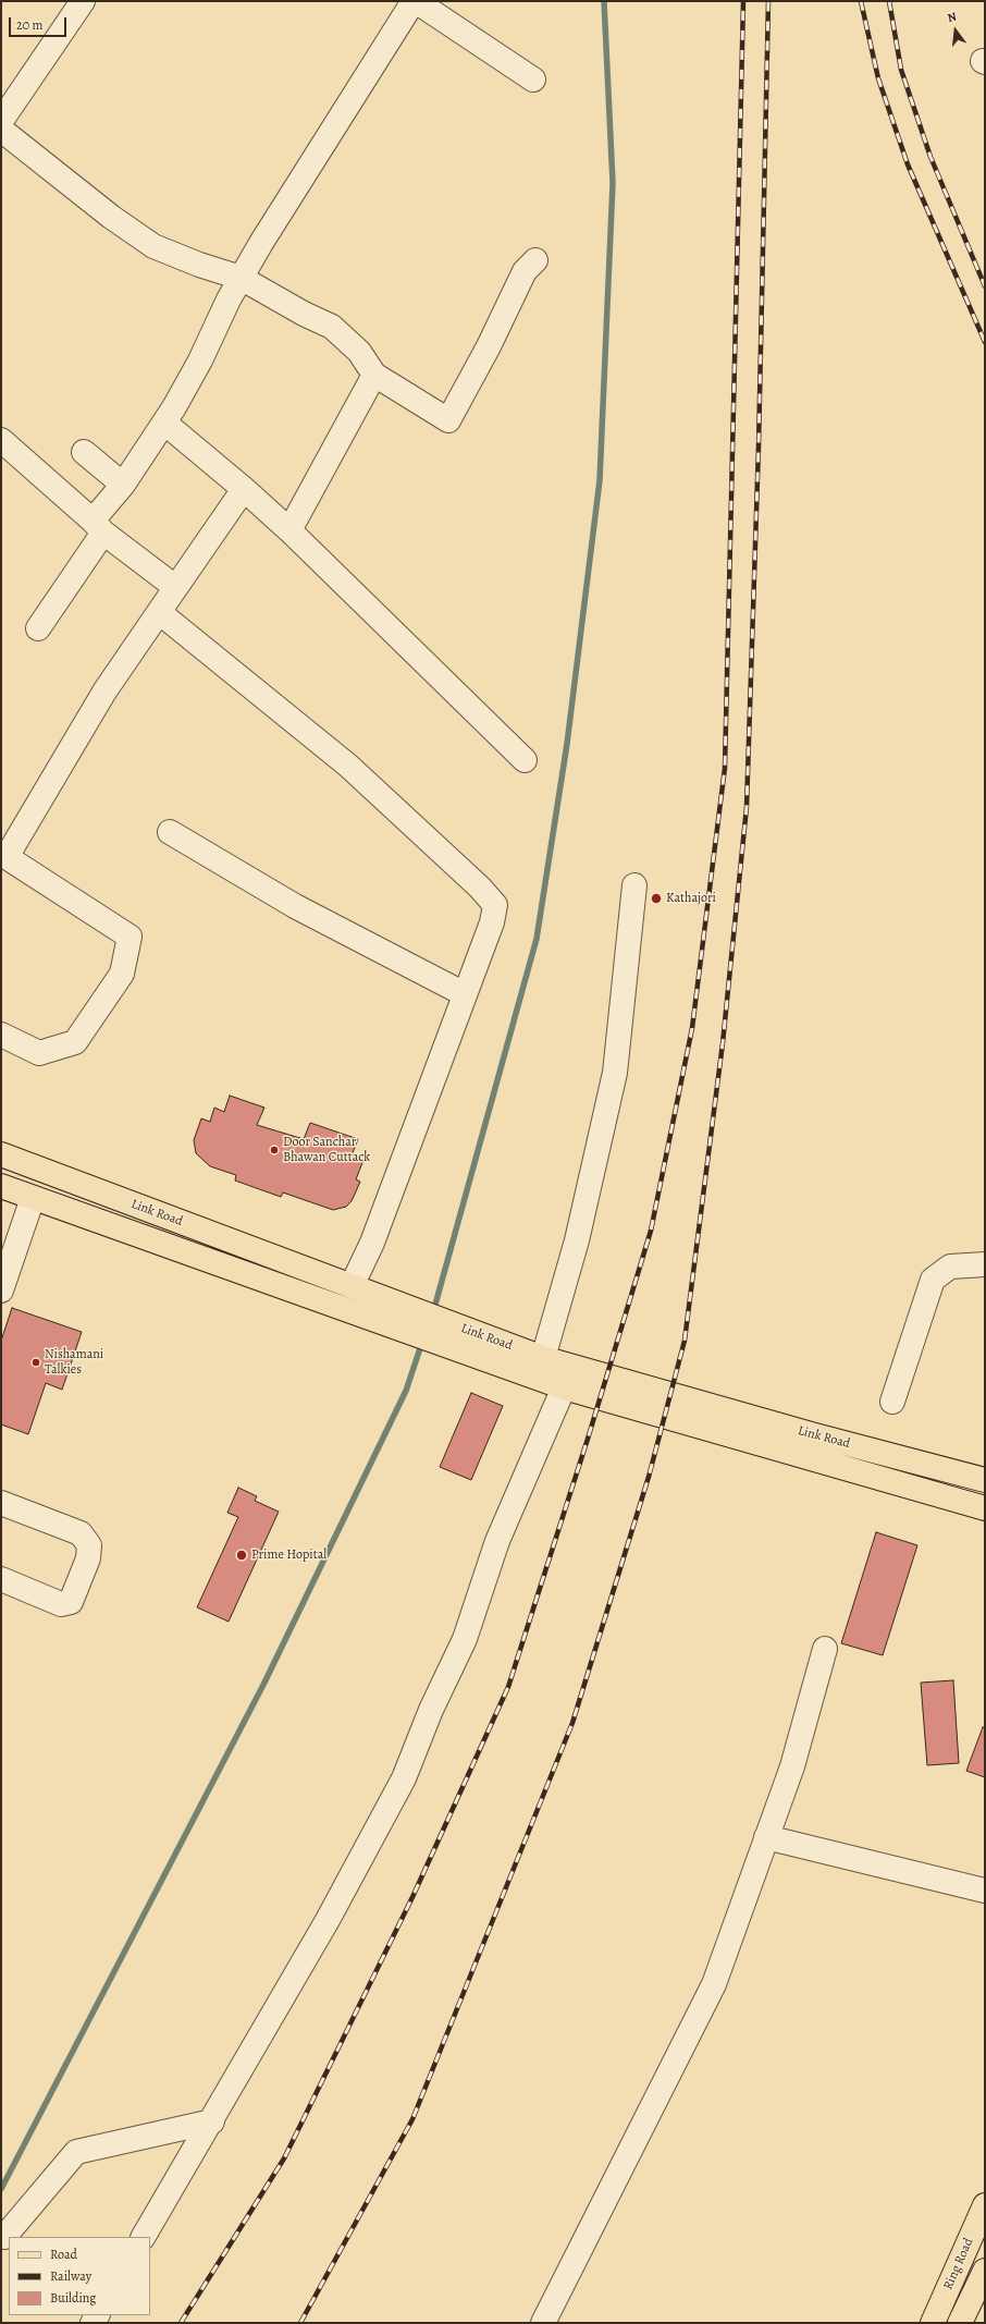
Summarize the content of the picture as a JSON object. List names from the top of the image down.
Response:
{
  "streets": {
    "main road": ["Link Road", "Ring Road"]
  },
  "places": [
    "Kathajori",
    "Door Sanchar Bhawan Cuttack",
    "Nishamani Talkies",
    "Prime Hopital"
  ],
  "legend": ["Road", "Railway", "Building"],
  "scale_bar": "20 m",
  "north": "top"
}
